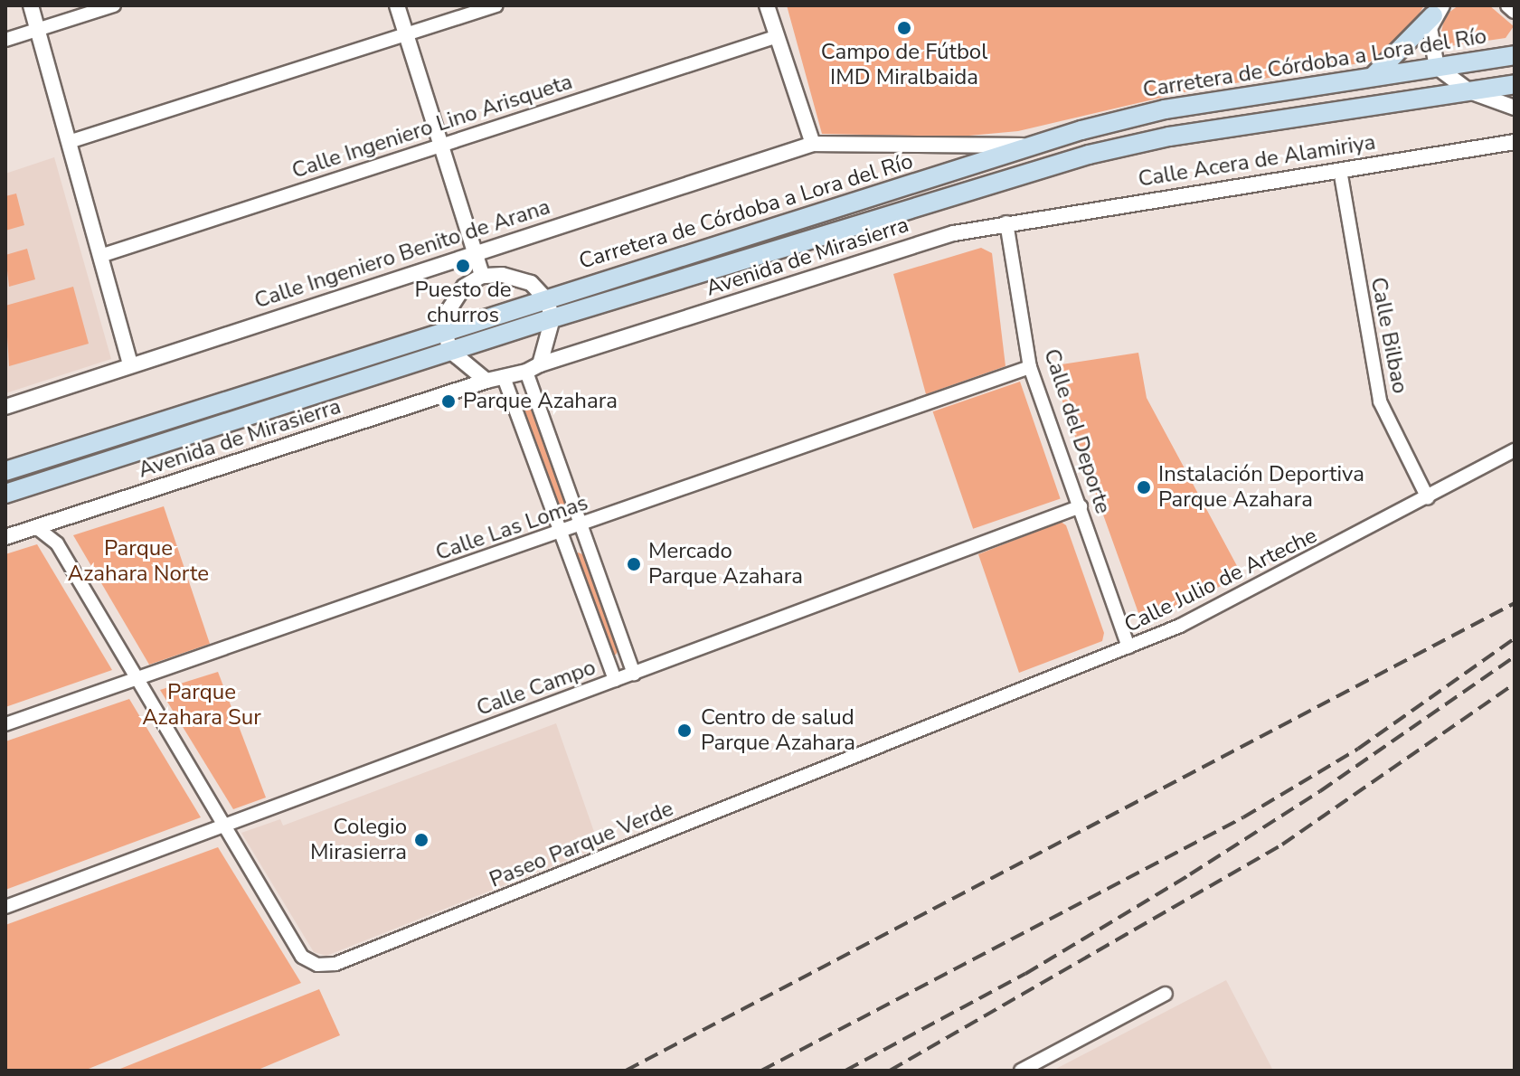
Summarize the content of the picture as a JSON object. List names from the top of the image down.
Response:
{
  "streets": {
    "main road": ["Carretera de Córdoba a Lora del Río"],
    "street": [
      "Calle Ingeniero Lino Arisqueta",
      "Calle Acera de Alamiriya",
      "Calle Ingeniero Benito de Arana",
      "Avenida de Mirasierra",
      "Calle Bilbao",
      "Calle del Deporte",
      "Calle Las Lomas",
      "Calle Julio de Arteche",
      "Calle Campo",
      "Paseo Parque Verde"
    ]
  },
  "crossings": [
    ["Carretera de Córdoba a Lora del Río", "Calle Ingeniero Benito de Arana"],
    ["Calle Acera de Alamiriya", "Avenida de Mirasierra"],
    ["Calle Acera de Alamiriya", "Calle Bilbao"],
    ["Calle Acera de Alamiriya", "Calle del Deporte"],
    ["Avenida de Mirasierra", "Calle del Deporte"],
    ["Calle Bilbao", "Calle Julio de Arteche"],
    ["Calle del Deporte", "Calle Las Lomas"],
    ["Calle del Deporte", "Calle Julio de Arteche"],
    ["Calle del Deporte", "Calle Campo"],
    ["Calle Las Lomas", "Paseo Parque Verde"],
    ["Calle Julio de Arteche", "Paseo Parque Verde"],
    ["Calle Campo", "Paseo Parque Verde"]
  ],
  "parks": ["Parque Azahara Norte", "Parque Azahara Sur"],
  "places": [
    "Campo de Fútbol IMD Miralbaida",
    "Puesto de churros",
    "Parque Azahara",
    "Instalación Deportiva Parque Azahara",
    "Mercado Parque Azahara",
    "Centro de salud Parque Azahara",
    "Colegio Mirasierra"
  ]
}
